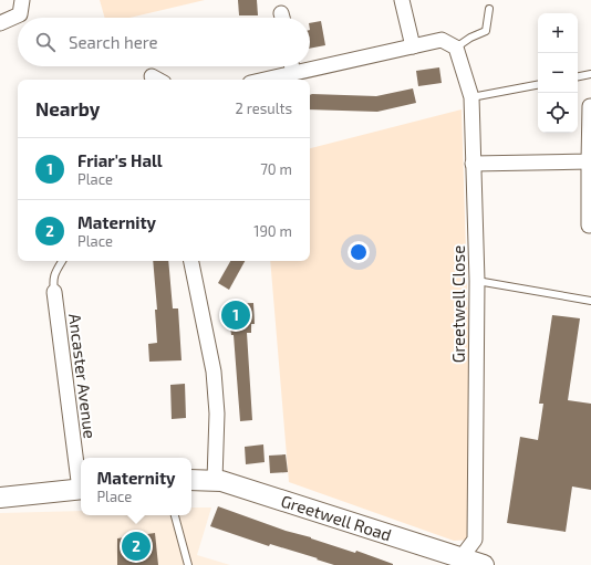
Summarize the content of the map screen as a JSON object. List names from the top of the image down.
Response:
{
  "streets": {
    "street": ["Greetwell Close", "Ancaster Avenue", "Greetwell Road"]
  },
  "crossings": [
    ["Greetwell Close", "Greetwell Road"]
  ],
  "page": {
    "map_buttons": ["+", "−"],
    "search": "Search here",
    "heading": ["Nearby", "2 results"],
    "list": [
      {
        "mark": "1",
        "name": "Friar's Hall",
        "note": "Place",
        "value": "70 m"
      },
      {
        "mark": "2",
        "name": "Maternity",
        "note": "Place",
        "value": "190 m"
      }
    ],
    "pins": ["1", "2"],
    "popup": ["Maternity", "Place"]
  }
}
